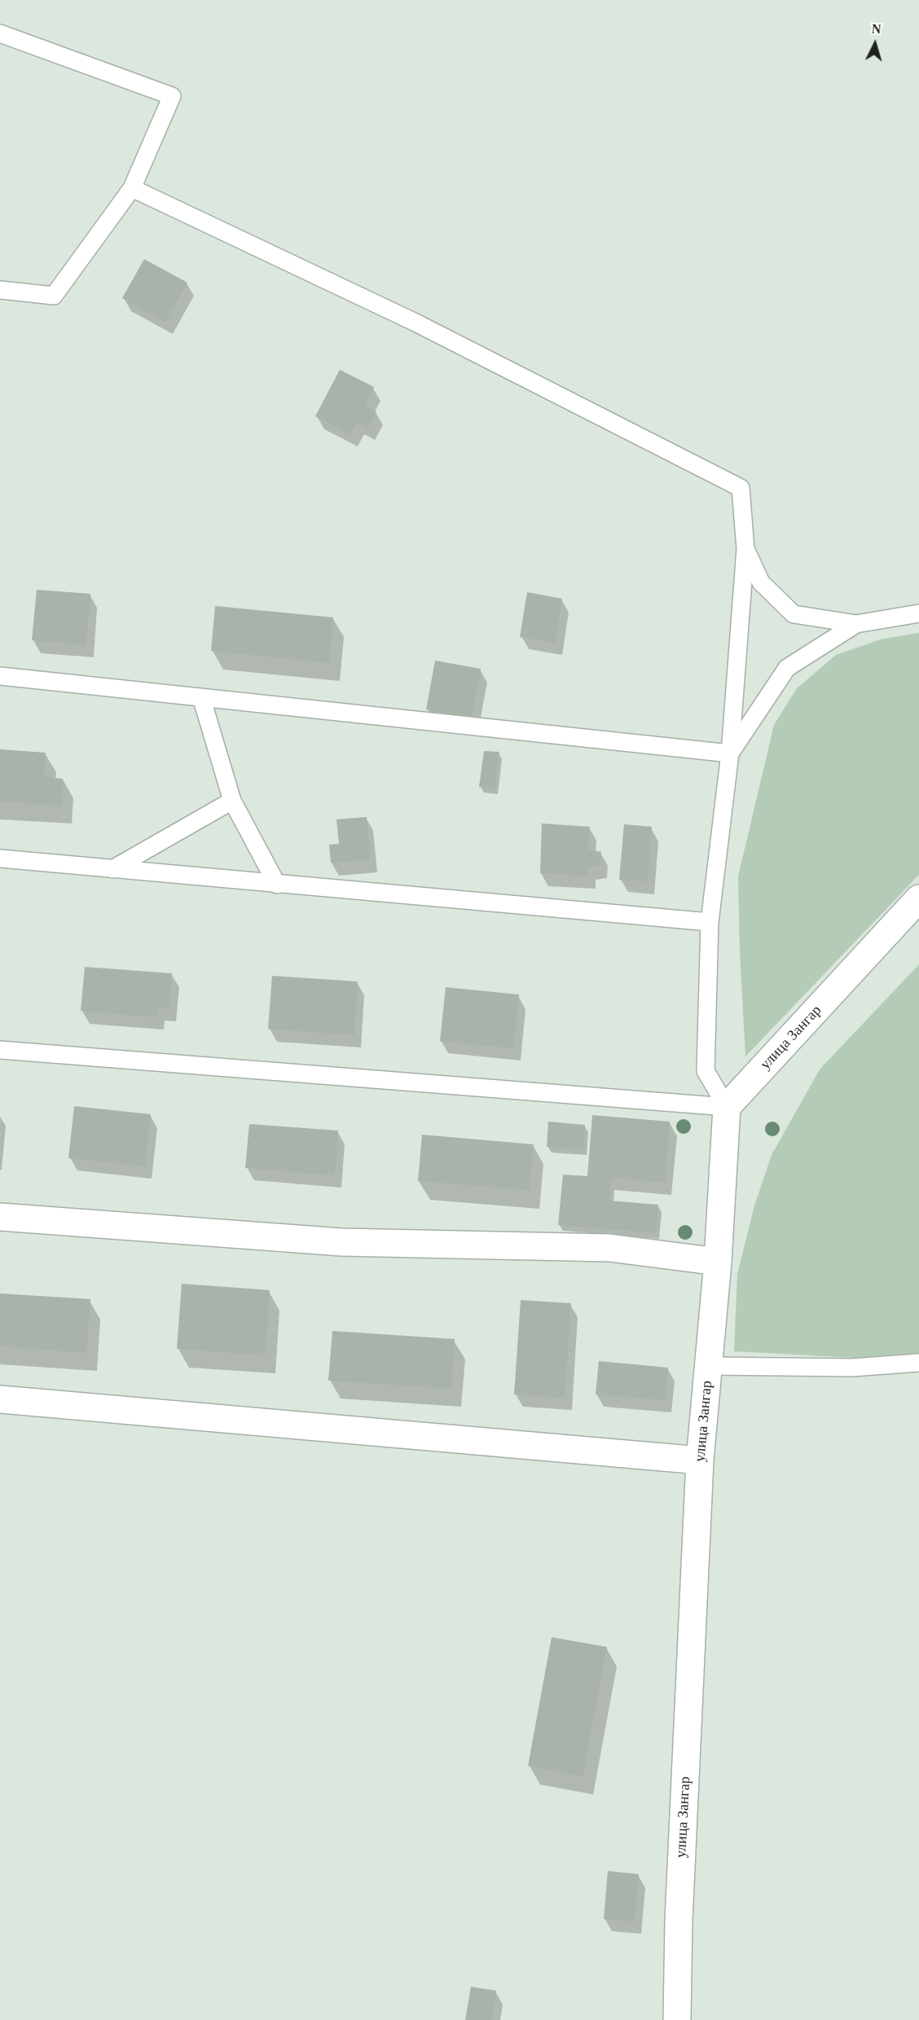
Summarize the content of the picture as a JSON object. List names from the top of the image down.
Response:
{
  "streets": {
    "street": ["улица Зангар"]
  },
  "north": "top"
}
